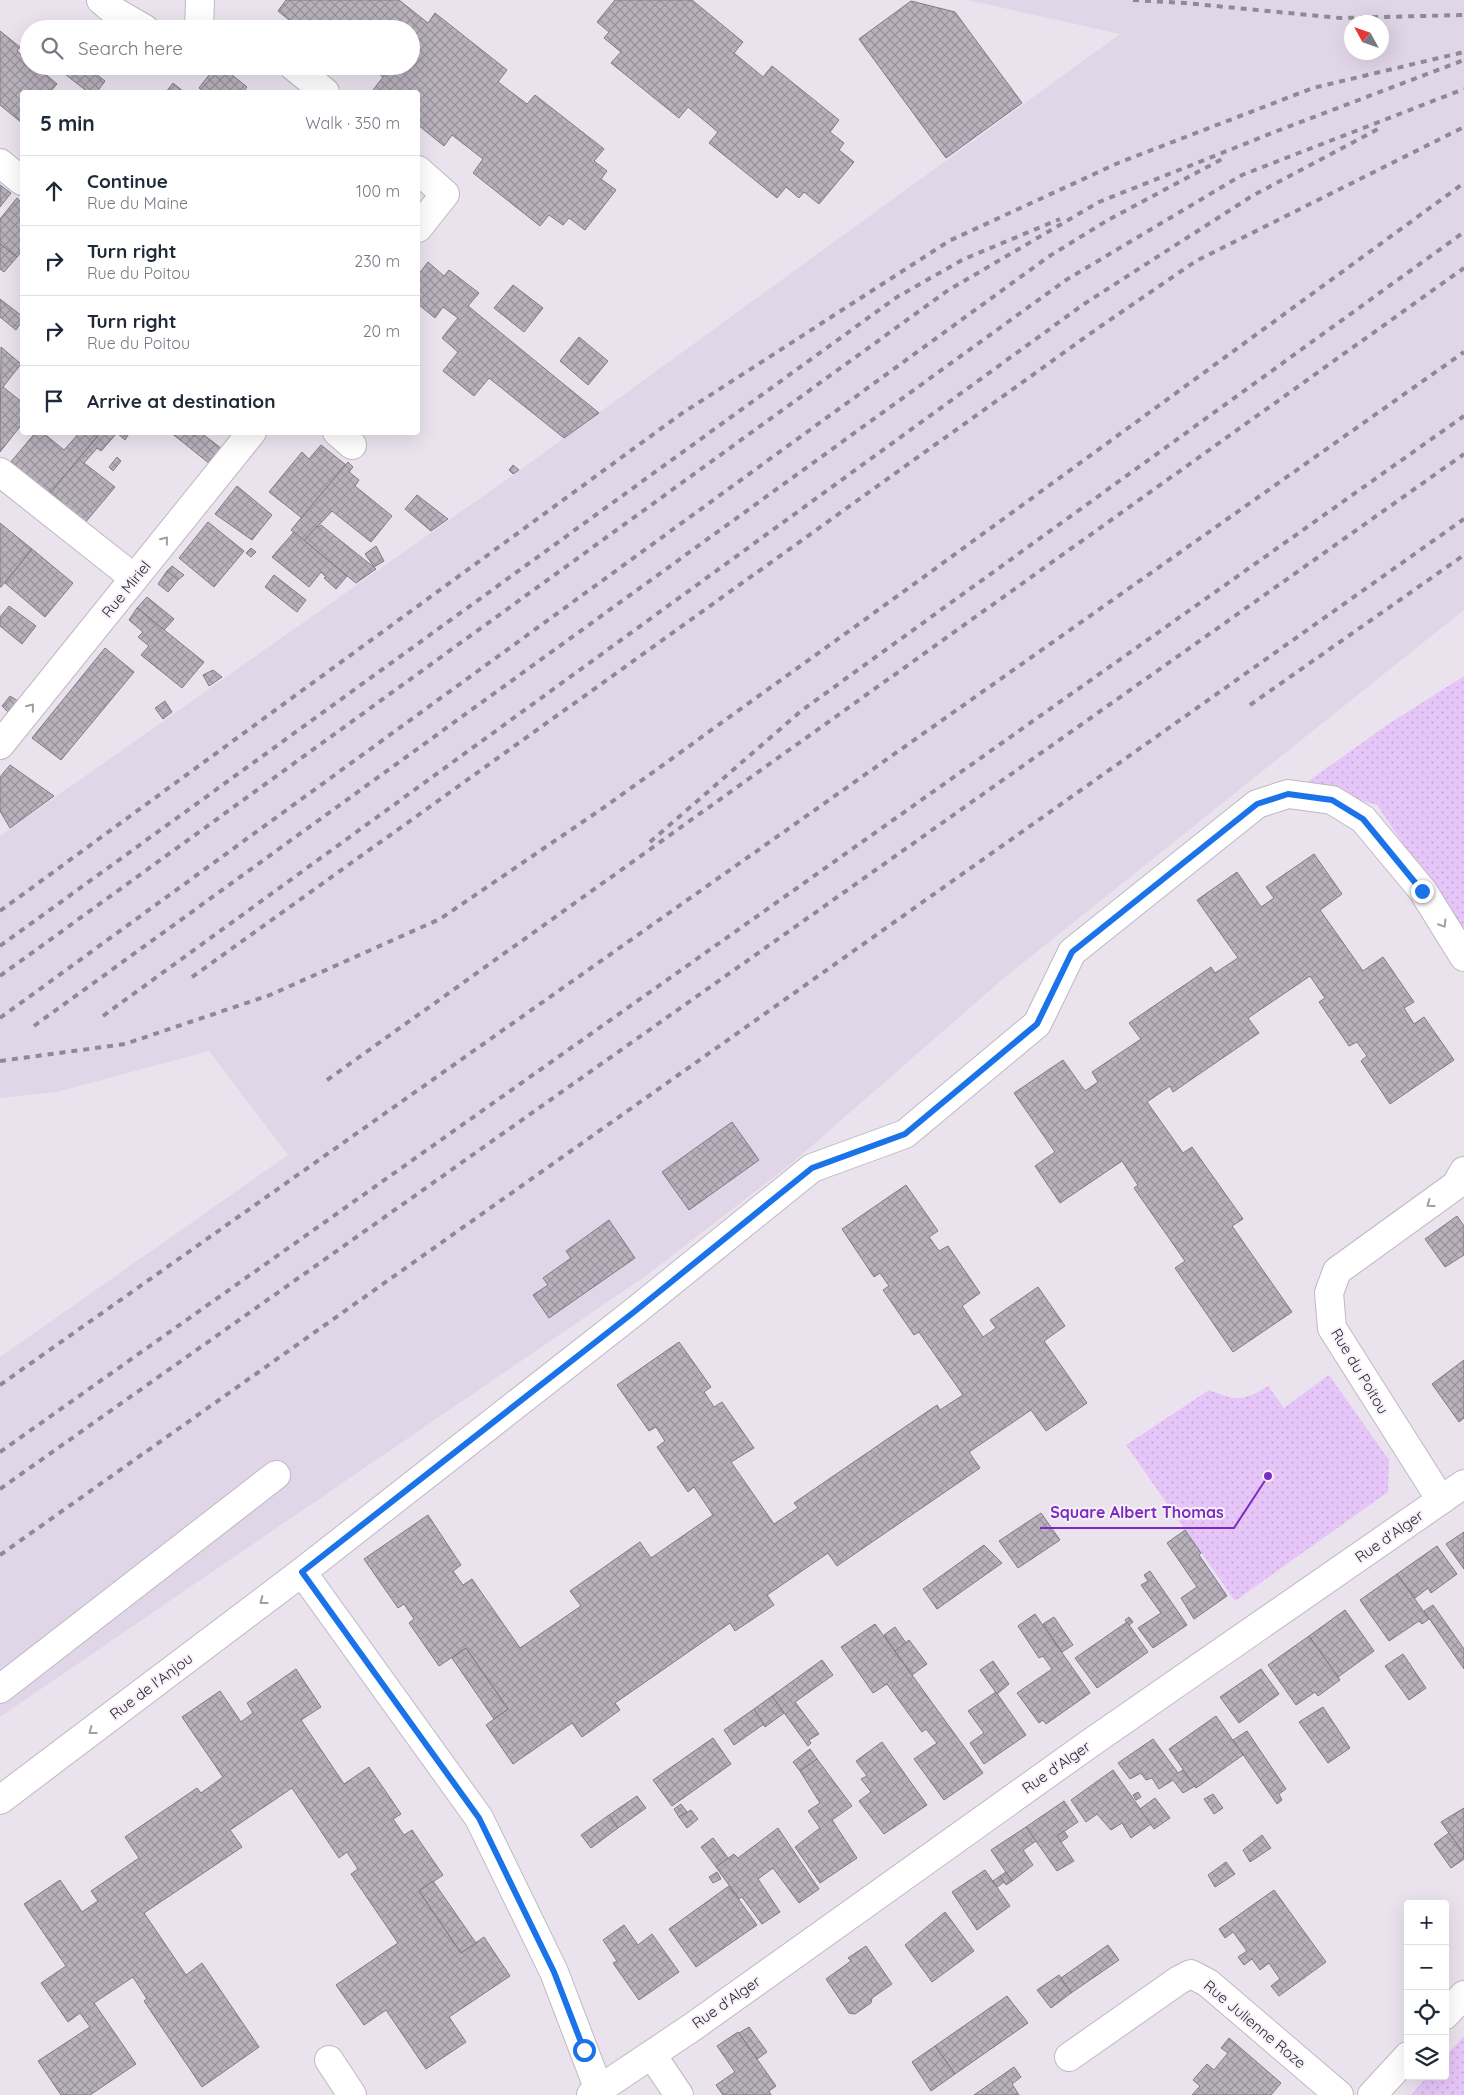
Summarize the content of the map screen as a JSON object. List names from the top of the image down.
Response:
{
  "streets": {
    "street": [
      "Rue Miriel",
      "Rue du Poitou",
      "Rue d'Alger",
      "Rue de l'Anjou",
      "Rue Julienne Roze"
    ]
  },
  "crossings": [
    ["Rue du Poitou", "Rue d'Alger"]
  ],
  "one_way": ["Rue Miriel"],
  "places": ["Square Albert Thomas"],
  "north": "top left",
  "page": {
    "search": "Search here",
    "heading": ["5 min", "Walk · 350 m"],
    "list": [
      ["Continue", "Rue du Maine", "100 m"],
      ["Turn right", "Rue du Poitou", "230 m"],
      ["Turn right", "Rue du Poitou", "20 m"],
      "Arrive at destination"
    ],
    "map_buttons": ["+", "−"]
  }
}
